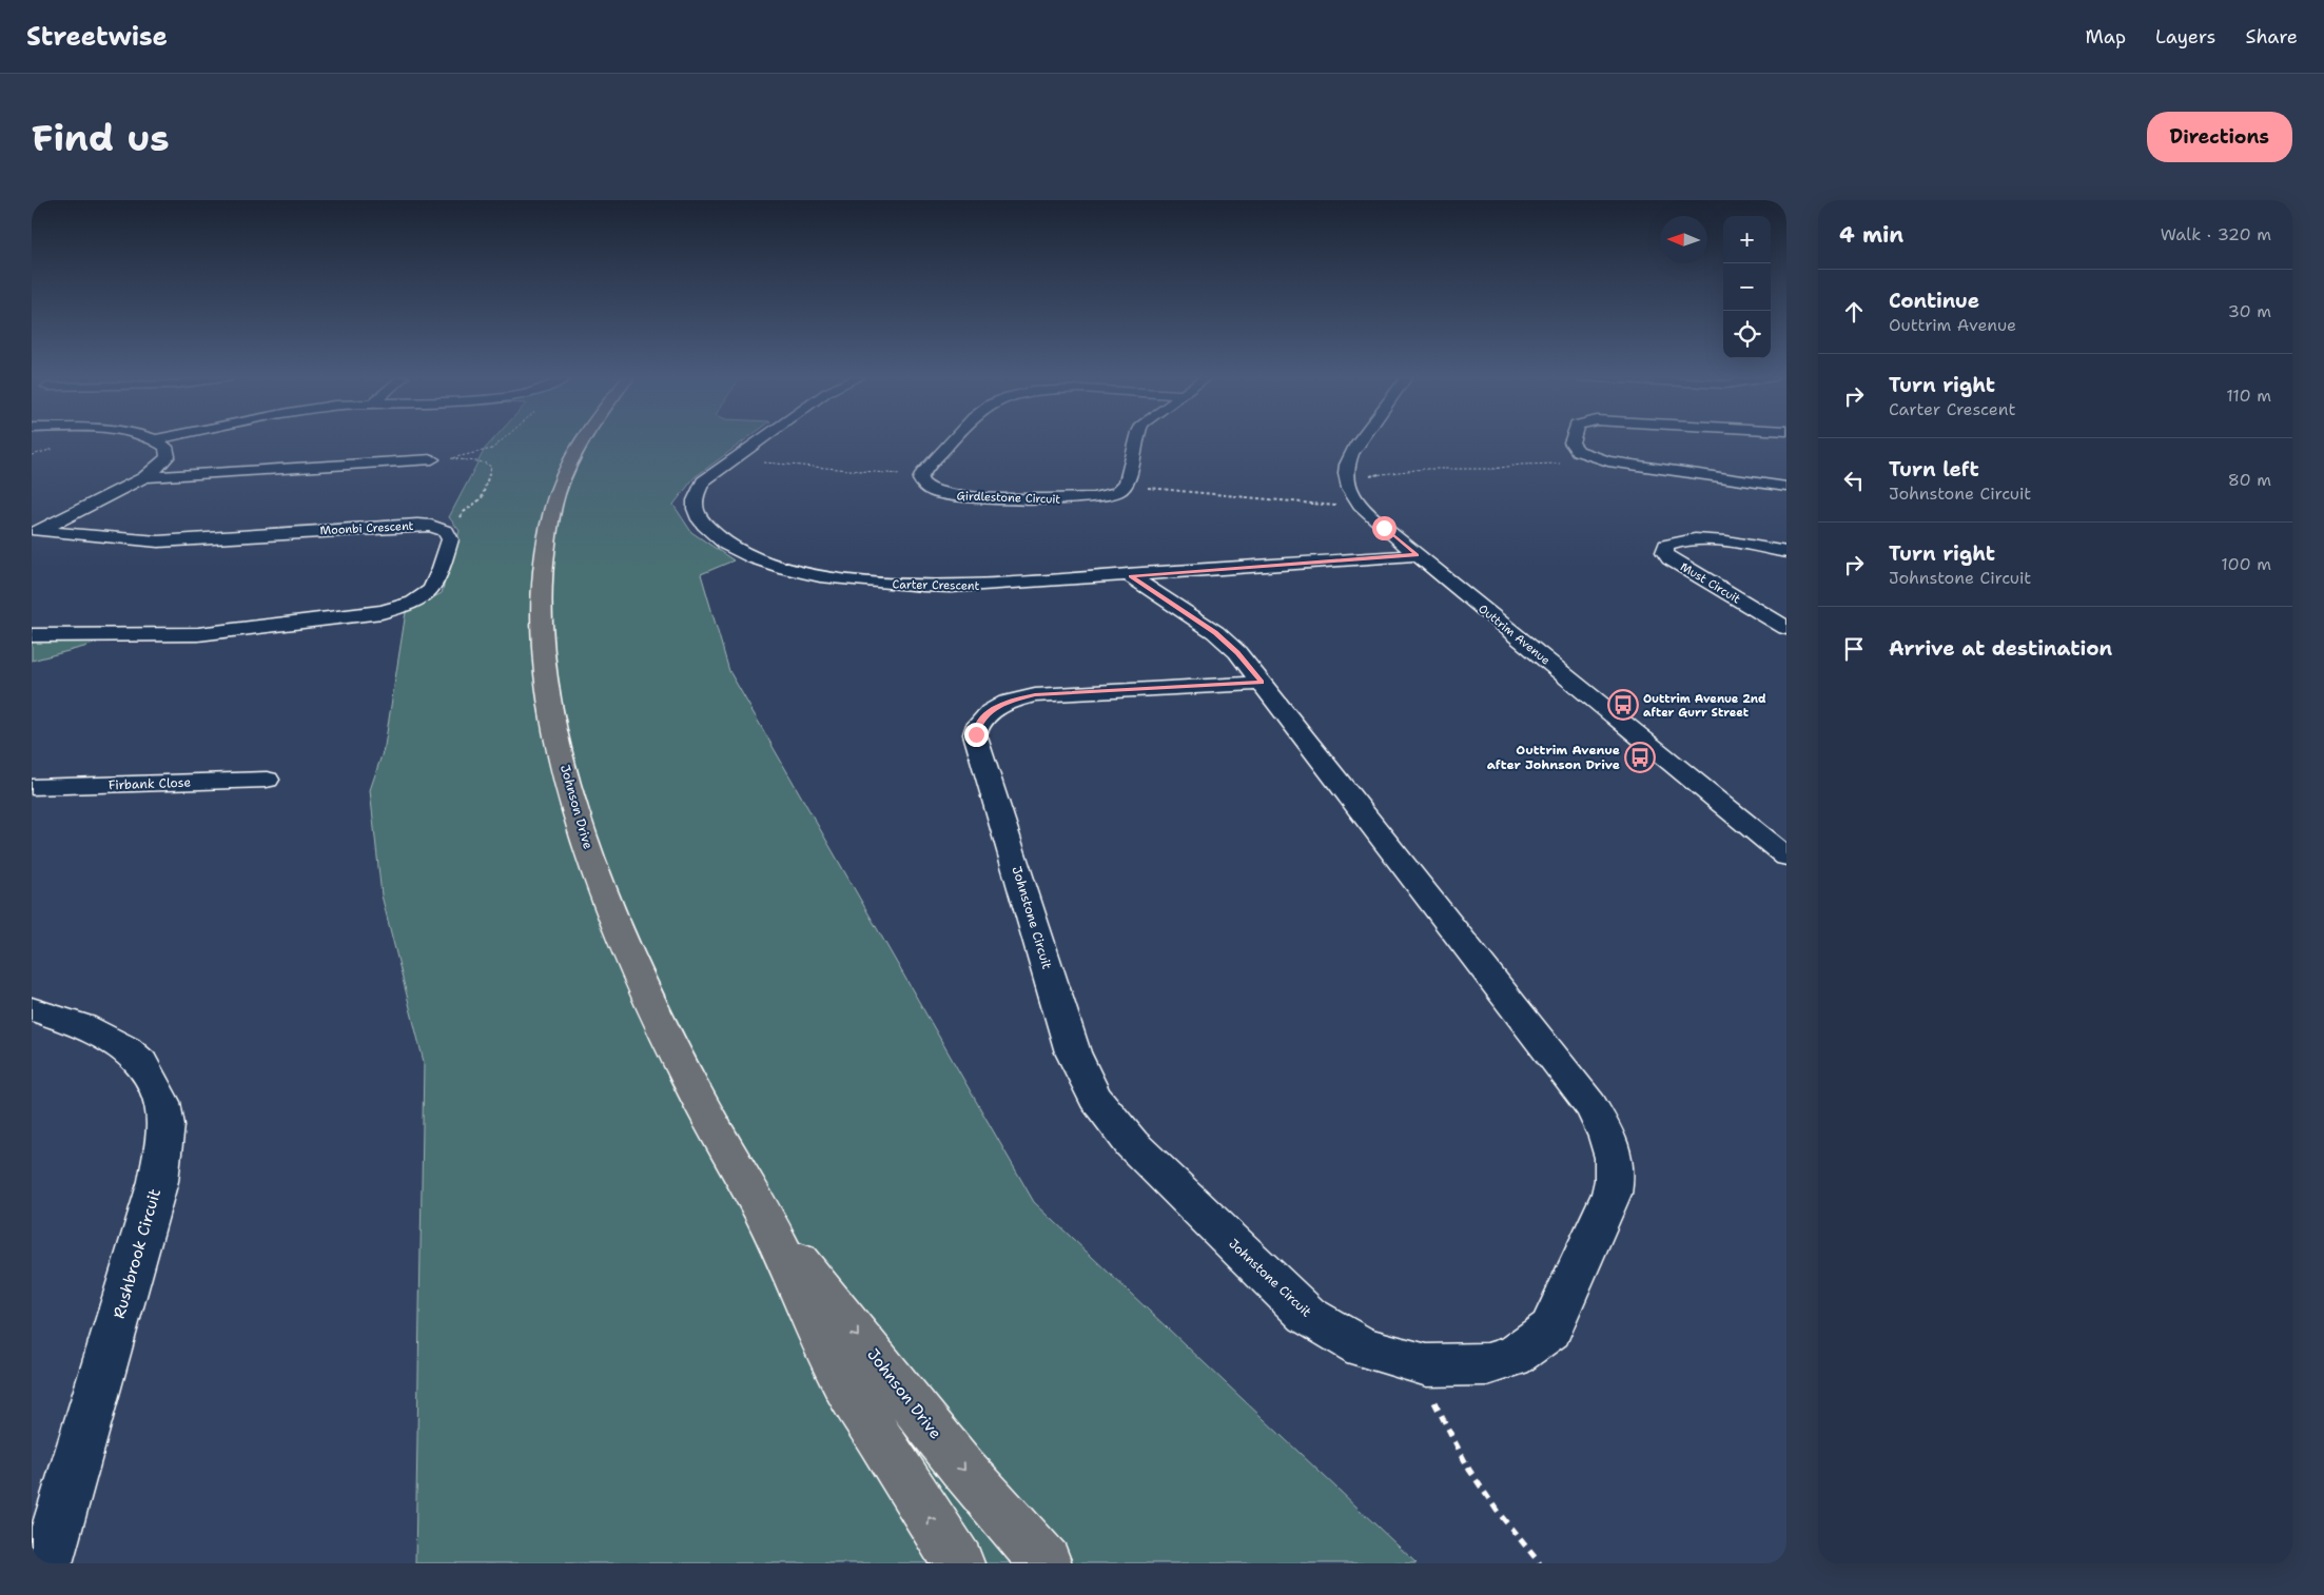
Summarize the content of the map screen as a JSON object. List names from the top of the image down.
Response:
{
  "streets": {
    "main road": ["Johnson Drive"],
    "street": [
      "Girdlestone Circuit",
      "Moonbi Crescent",
      "Must Circuit",
      "Carter Crescent",
      "Outtrim Avenue",
      "Firbank Close",
      "Johnstone Circuit",
      "Rushbrook Circuit"
    ]
  },
  "crossings": [
    ["Carter Crescent", "Outtrim Avenue"],
    ["Carter Crescent", "Johnstone Circuit"]
  ],
  "places": {
    "bus stop": ["Outtrim Avenue 2nd after Gurr Street", "Outtrim Avenue after Johnson Drive"]
  },
  "north": "left",
  "page": {
    "header": "Streetwise",
    "nav": ["Map", "Layers", "Share"],
    "buttons": "Directions",
    "title": "Find us",
    "heading": ["4 min", "Walk · 320 m"],
    "map_buttons": ["+", "−"],
    "list": [
      ["Continue", "Outtrim Avenue", "30 m"],
      ["Turn right", "Carter Crescent", "110 m"],
      ["Turn left", "Johnstone Circuit", "80 m"],
      ["Turn right", "Johnstone Circuit", "100 m"],
      "Arrive at destination"
    ]
  }
}
